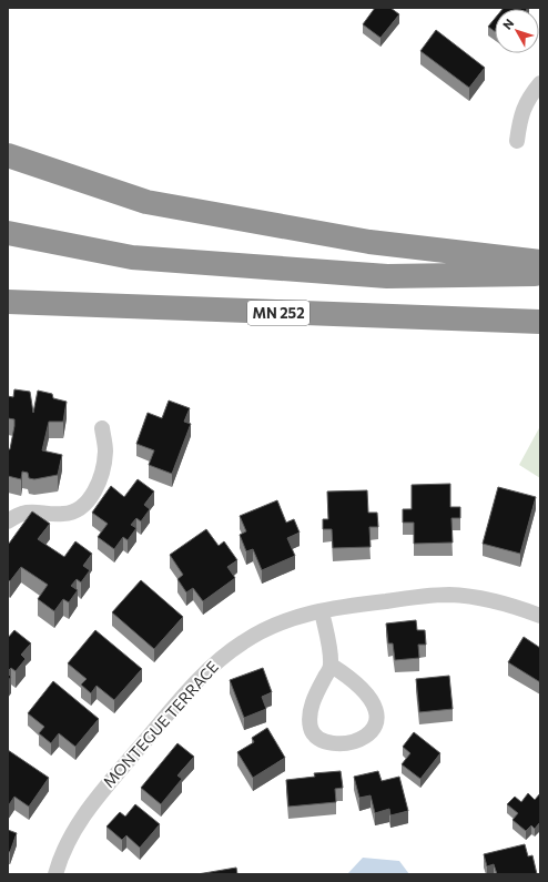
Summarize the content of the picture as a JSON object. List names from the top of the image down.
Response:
{
  "streets": {
    "highway": ["MN 252"],
    "street": ["MONTEGUE TERRACE"]
  },
  "north": "top left"
}
